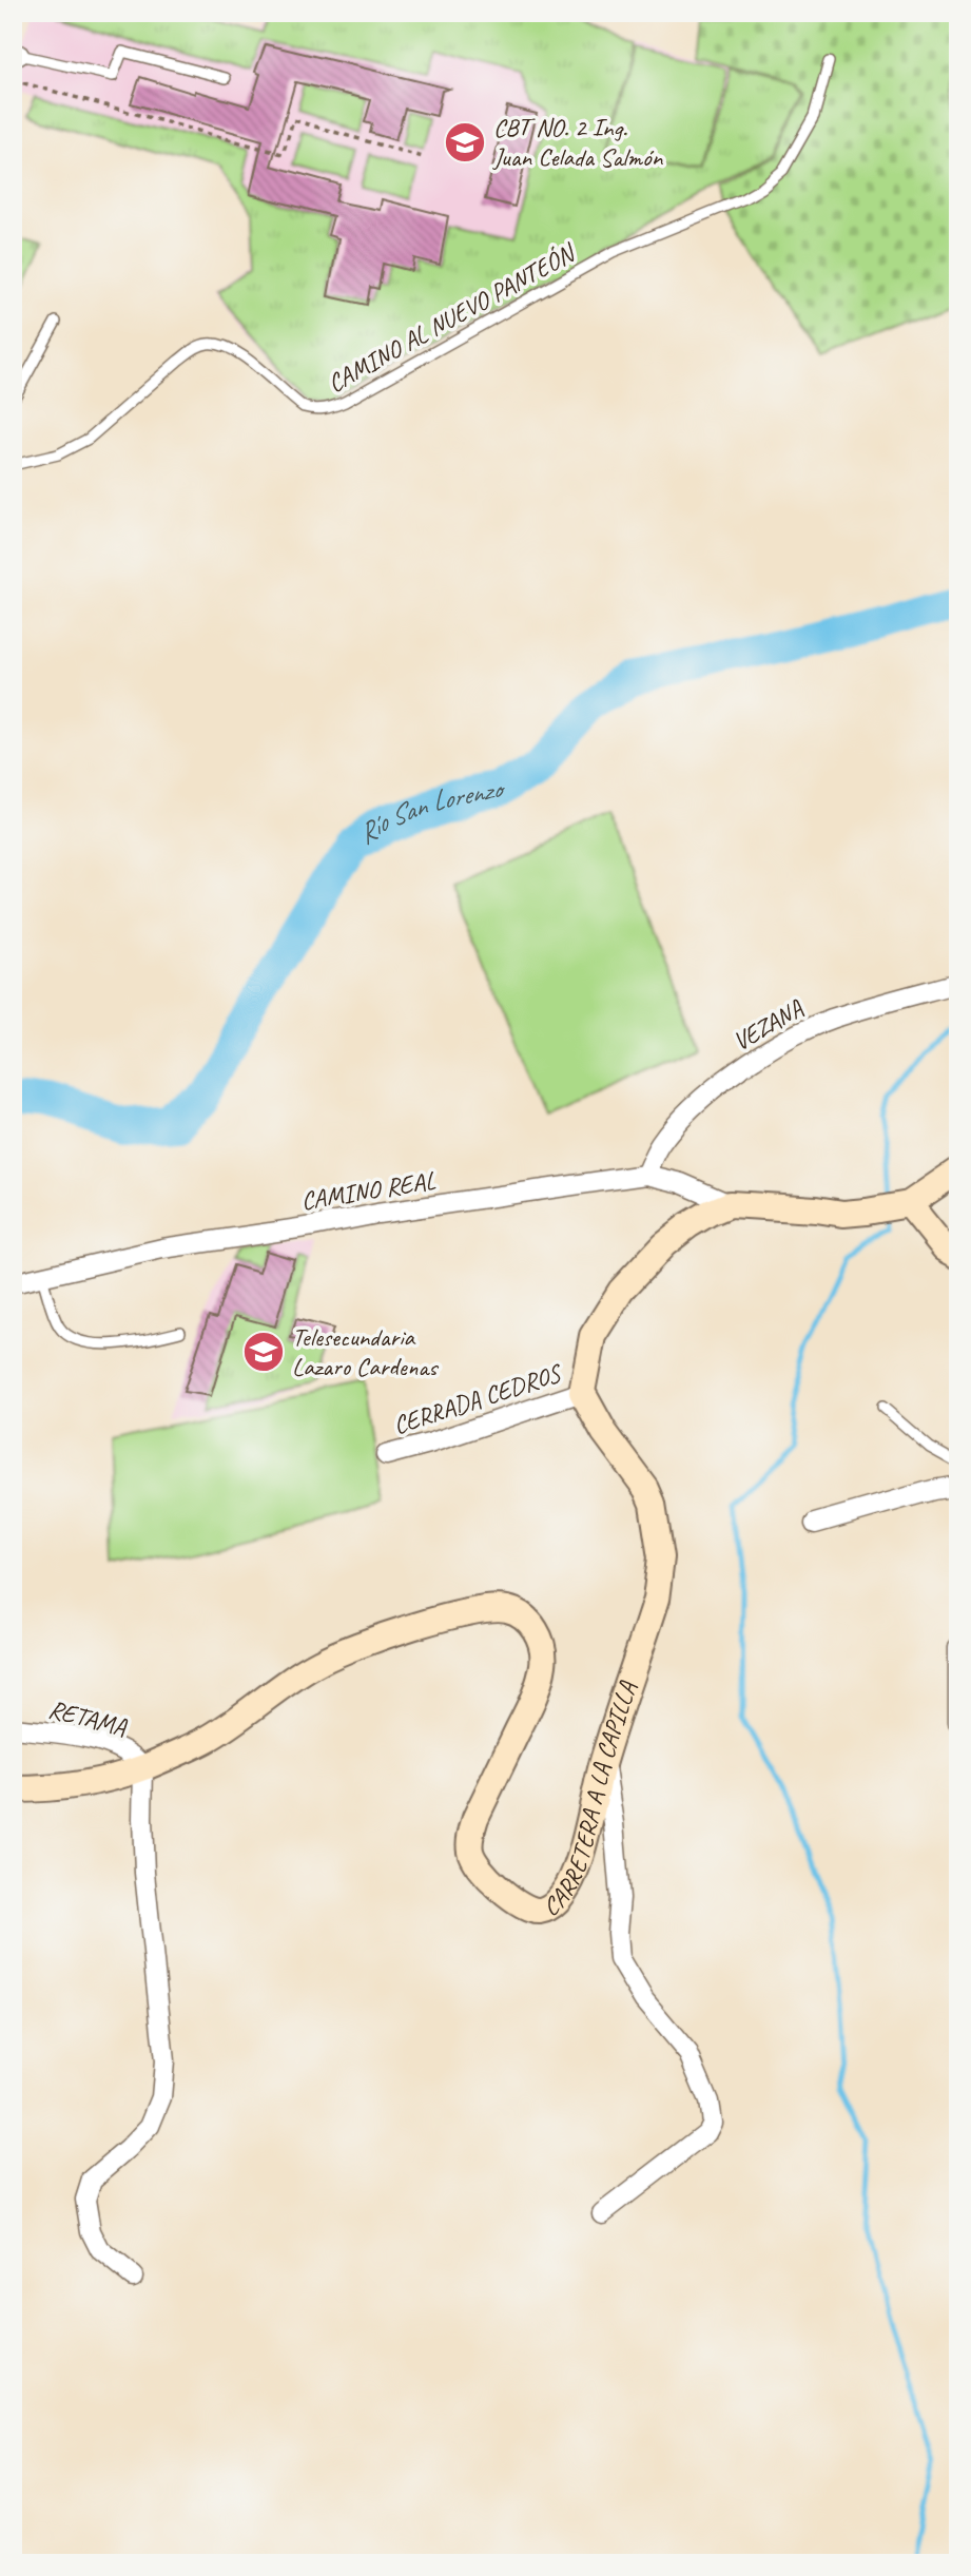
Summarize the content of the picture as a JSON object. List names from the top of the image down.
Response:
{
  "streets": {
    "street": [
      "VEZANA",
      "CAMINO REAL",
      "CERRADA CEDROS",
      "RETAMA",
      "CARRETERA A LA CAPILLA"
    ],
    "lane": ["CAMINO AL NUEVO PANTEÓN"]
  },
  "crossings": [
    ["VEZANA", "CAMINO REAL"],
    ["CERRADA CEDROS", "CARRETERA A LA CAPILLA"],
    ["RETAMA", "CARRETERA A LA CAPILLA"]
  ],
  "water": ["Río San Lorenzo"],
  "places": {
    "school or university": ["CBT NO. 2 Ing. Juan Celada Salmón", "Telesecundaria Lazaro Cardenas"]
  }
}
